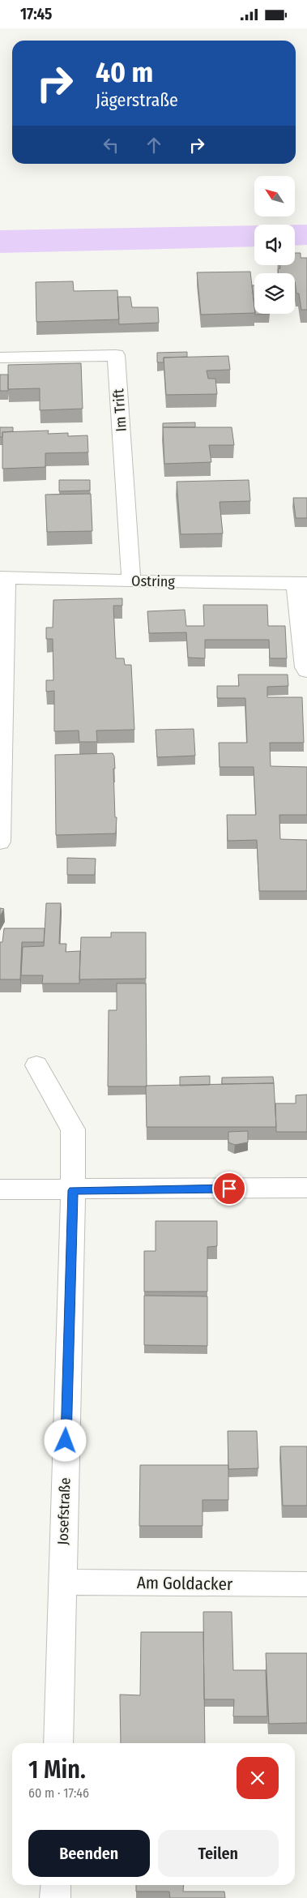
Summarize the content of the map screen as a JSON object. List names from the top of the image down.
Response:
{
  "streets": {
    "street": [
      "Im Trift",
      "Ostring",
      "Josefstraße",
      "Am Goldacker"
    ]
  },
  "crossings": [
    ["Im Trift", "Ostring"],
    ["Josefstraße", "Am Goldacker"]
  ],
  "north": "top left",
  "page": {
    "status": "17:45",
    "turn": ["40 m", "Jägerstraße"],
    "heading": ["1 Min.", "60 m · 17:46"],
    "buttons": ["Beenden", "Teilen"]
  }
}
